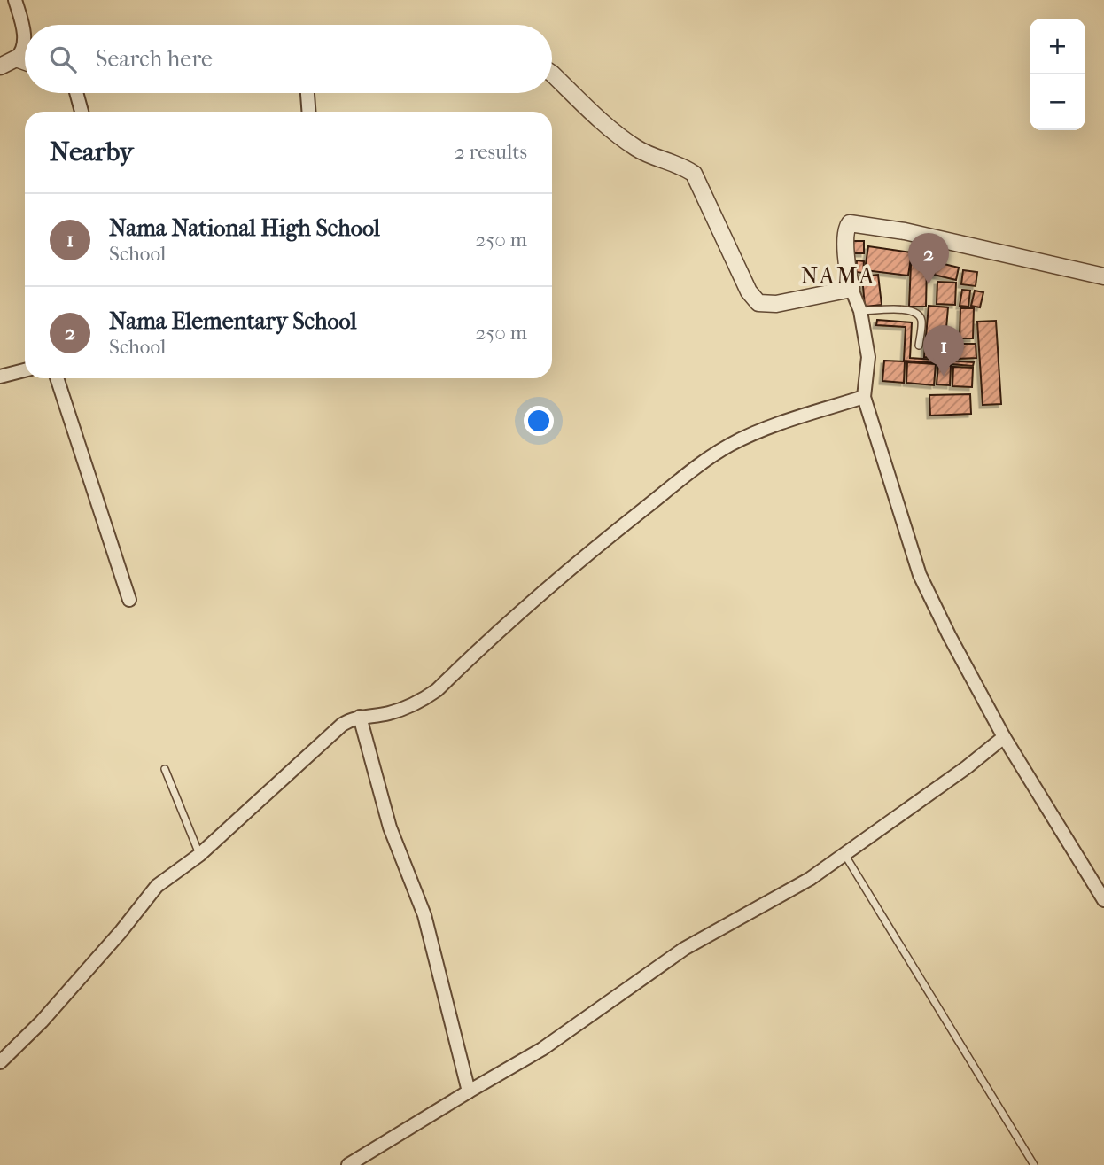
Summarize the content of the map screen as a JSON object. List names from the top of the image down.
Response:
{
  "districts": ["NAMA"],
  "page": {
    "map_buttons": ["+", "−"],
    "search": "Search here",
    "heading": ["Nearby", "2 results"],
    "list": [
      {
        "mark": "1",
        "name": "Nama National High School",
        "note": "School",
        "value": "250 m"
      },
      {
        "mark": "2",
        "name": "Nama Elementary School",
        "note": "School",
        "value": "250 m"
      }
    ],
    "pins": ["2", "1"]
  }
}
